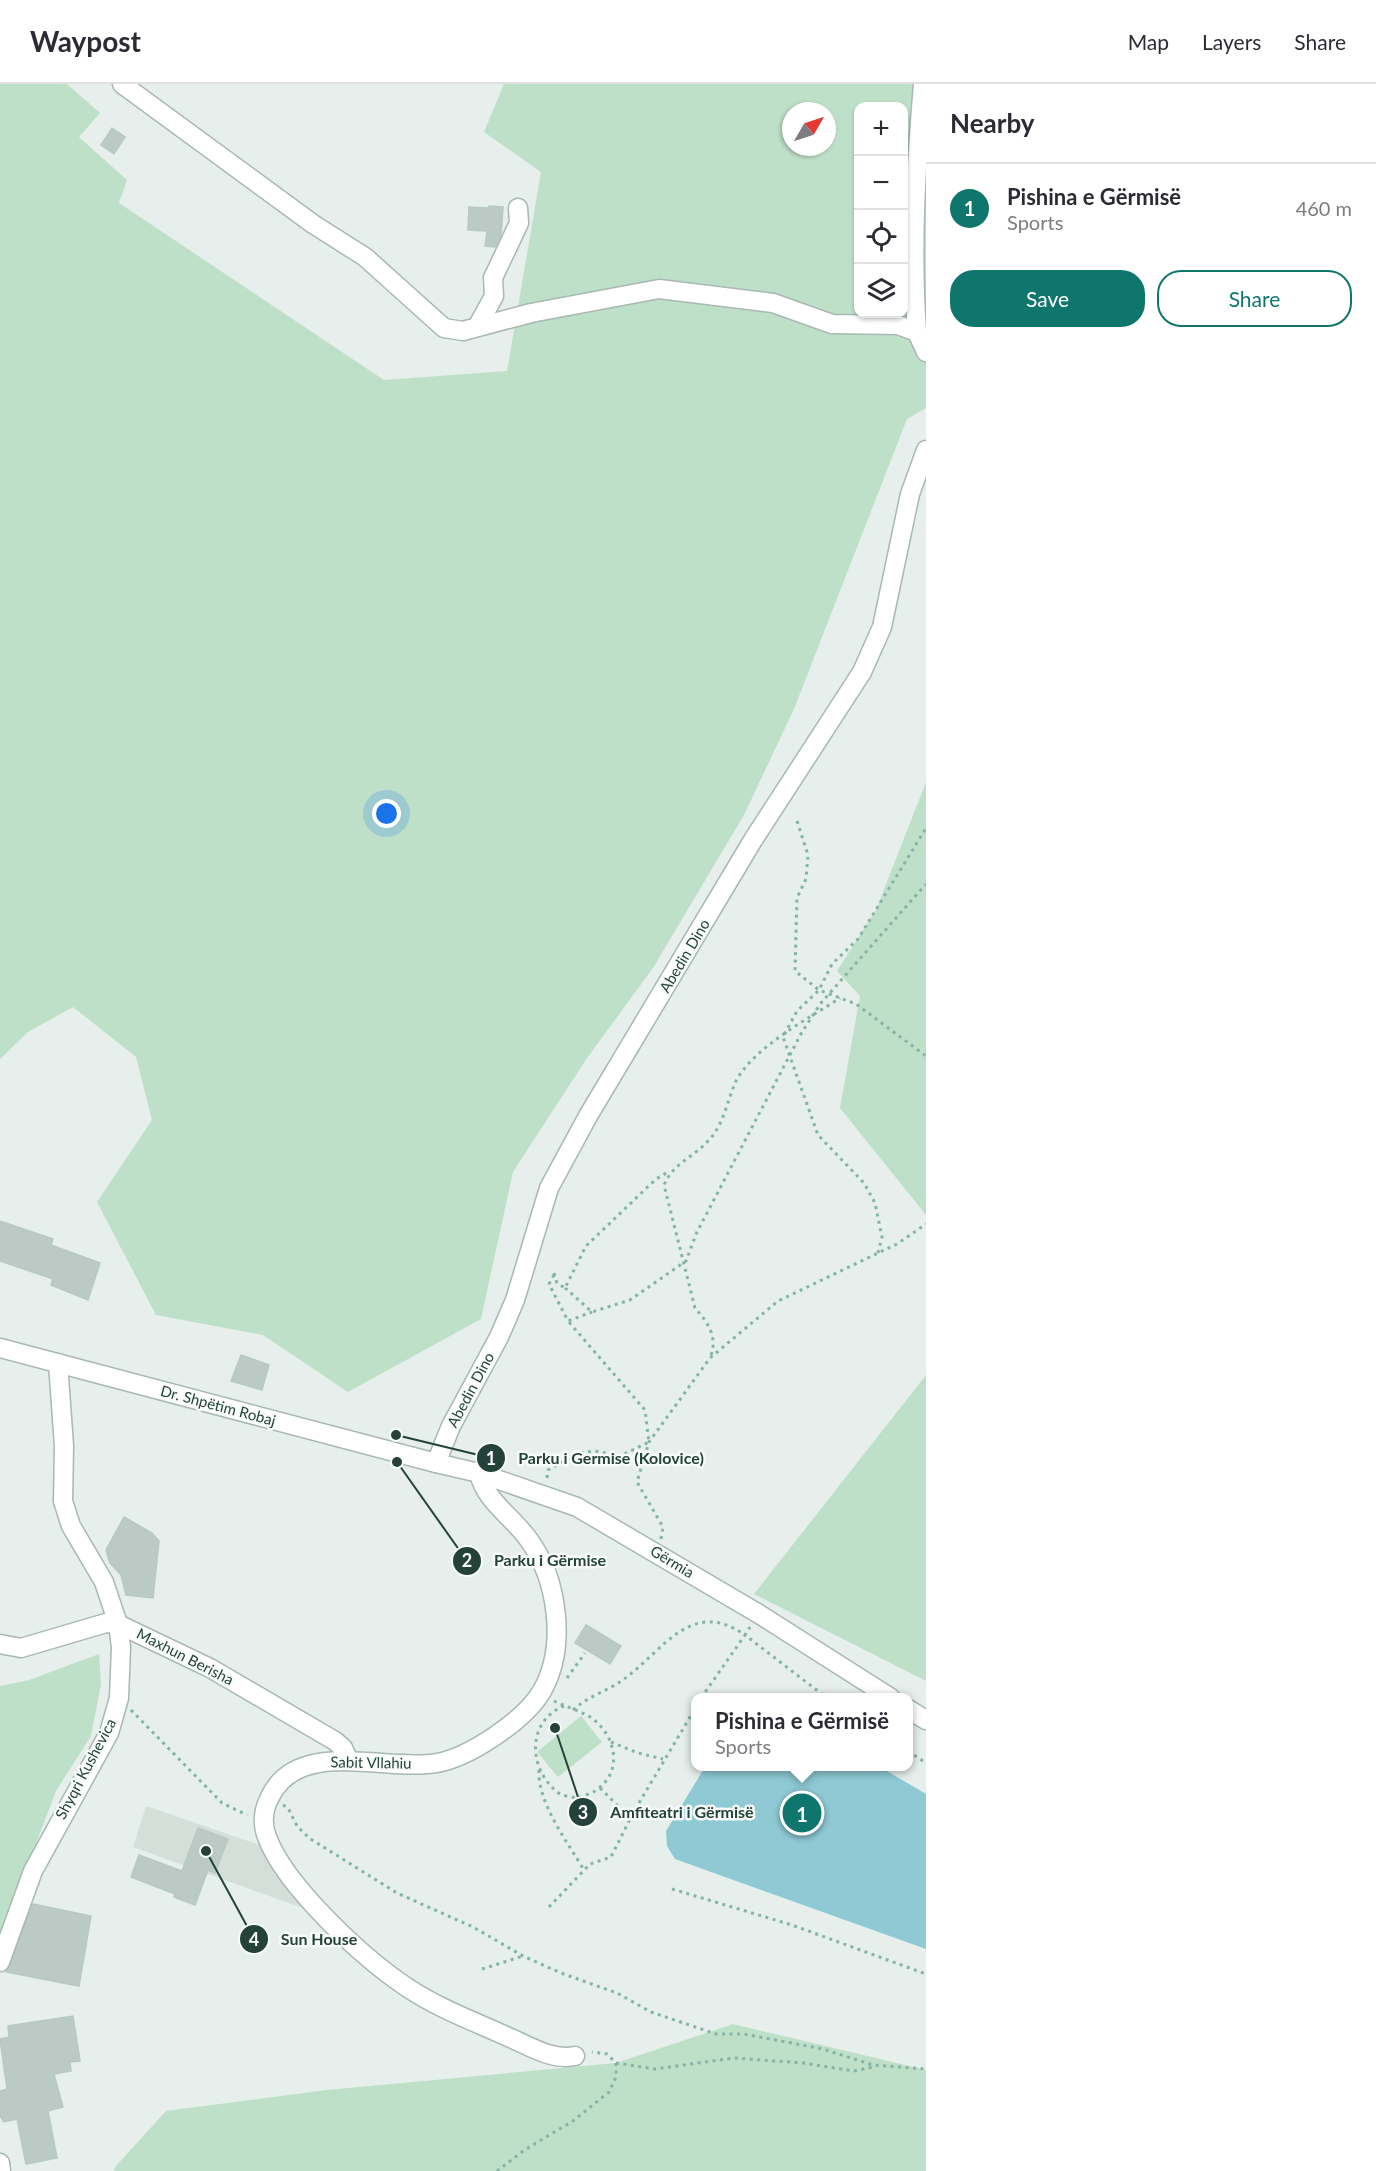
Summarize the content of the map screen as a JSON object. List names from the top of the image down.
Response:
{
  "streets": {
    "street": [
      "Abedin Dino",
      "Dr. Shpëtim Robaj",
      "Gërmia",
      "Maxhun Berisha",
      "Sabit Vllahiu",
      "Shyqri Kushevica"
    ]
  },
  "crossings": [
    ["Abedin Dino", "Dr. Shpëtim Robaj"],
    ["Abedin Dino", "Gërmia"],
    ["Dr. Shpëtim Robaj", "Gërmia"],
    ["Dr. Shpëtim Robaj", "Shyqri Kushevica"],
    ["Gërmia", "Sabit Vllahiu"],
    ["Maxhun Berisha", "Sabit Vllahiu"],
    ["Maxhun Berisha", "Shyqri Kushevica"]
  ],
  "places": [
    "Parku i Germise (Kolovice)",
    "Parku i Gërmise",
    "Amfiteatri i Gërmisë",
    "Sun House"
  ],
  "north": "top right",
  "page": {
    "header": "Waypost",
    "nav": ["Map", "Layers", "Share"],
    "heading": "Nearby",
    "map_buttons": ["+", "−"],
    "list": [
      {
        "mark": "1",
        "name": "Pishina e Gërmisë",
        "note": "Sports",
        "value": "460 m"
      }
    ],
    "buttons": ["Save", "Share"],
    "popup": ["Pishina e Gërmisë", "Sports"],
    "pins": "1"
  }
}
